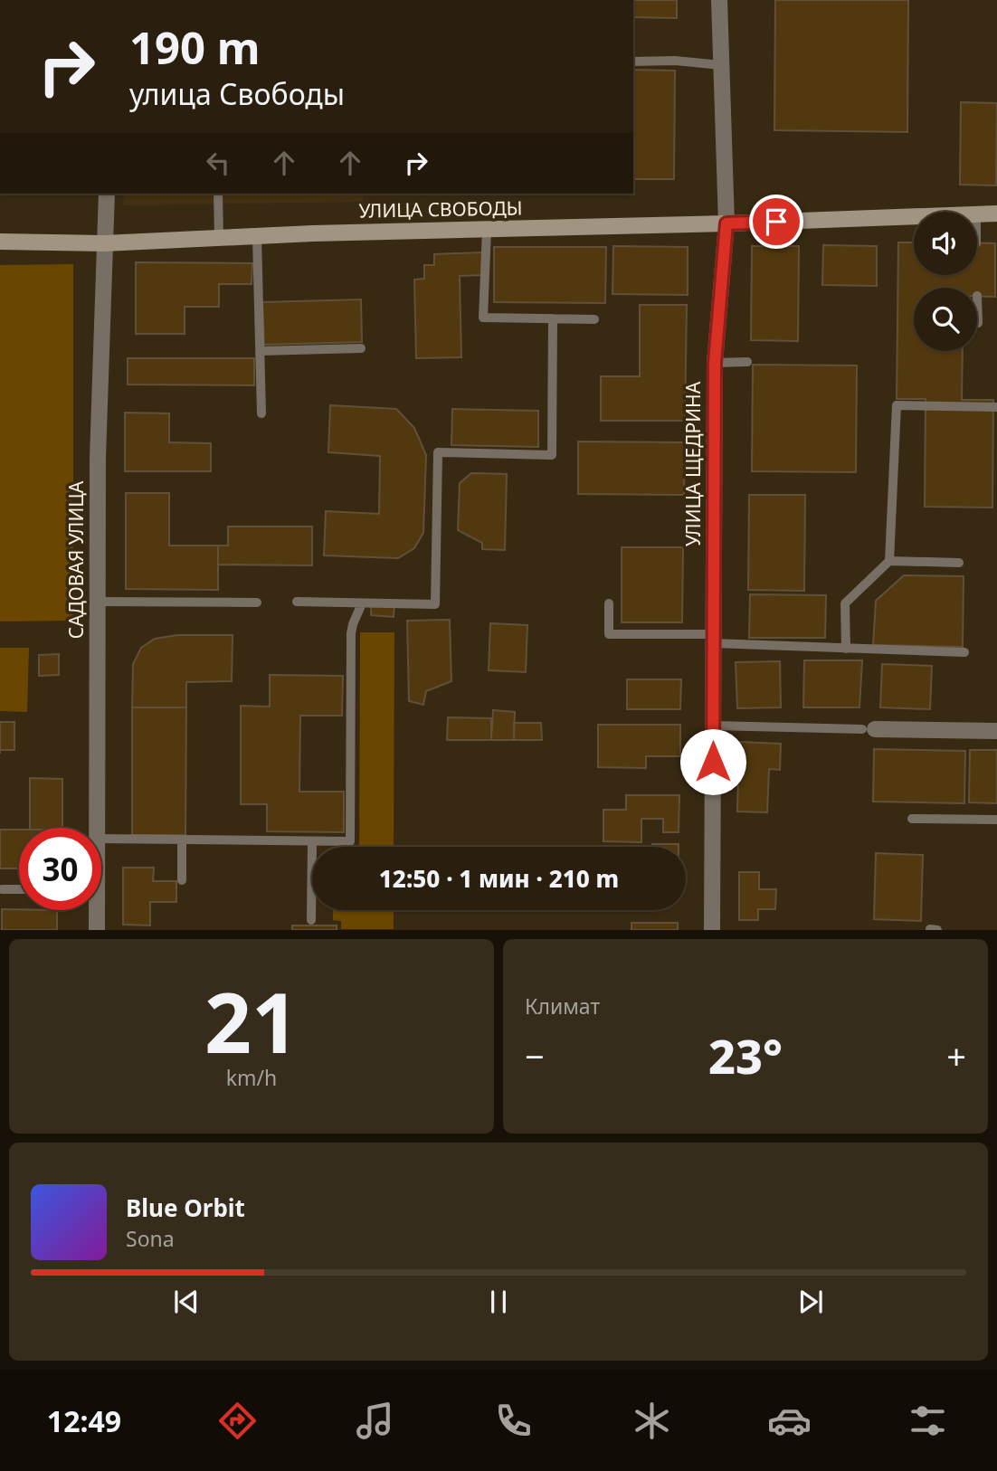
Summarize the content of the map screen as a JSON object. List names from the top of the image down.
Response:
{
  "streets": {
    "street": ["УЛИЦА СВОБОДЫ", "УЛИЦА ЩЕДРИНА", "САДОВАЯ УЛИЦА"]
  },
  "crossings": [
    ["УЛИЦА СВОБОДЫ", "УЛИЦА ЩЕДРИНА"],
    ["УЛИЦА СВОБОДЫ", "САДОВАЯ УЛИЦА"]
  ],
  "page": {
    "turn": ["190 m", "улица Свободы"],
    "limit": "30",
    "trip": "12:50 · 1 мин · 210 m",
    "tile": [
      ["21", "km/h"],
      "Климат"
    ],
    "heat": ["−", "23°", "+"],
    "song": ["Blue Orbit", "Sona"],
    "tabs": "12:49"
  }
}
